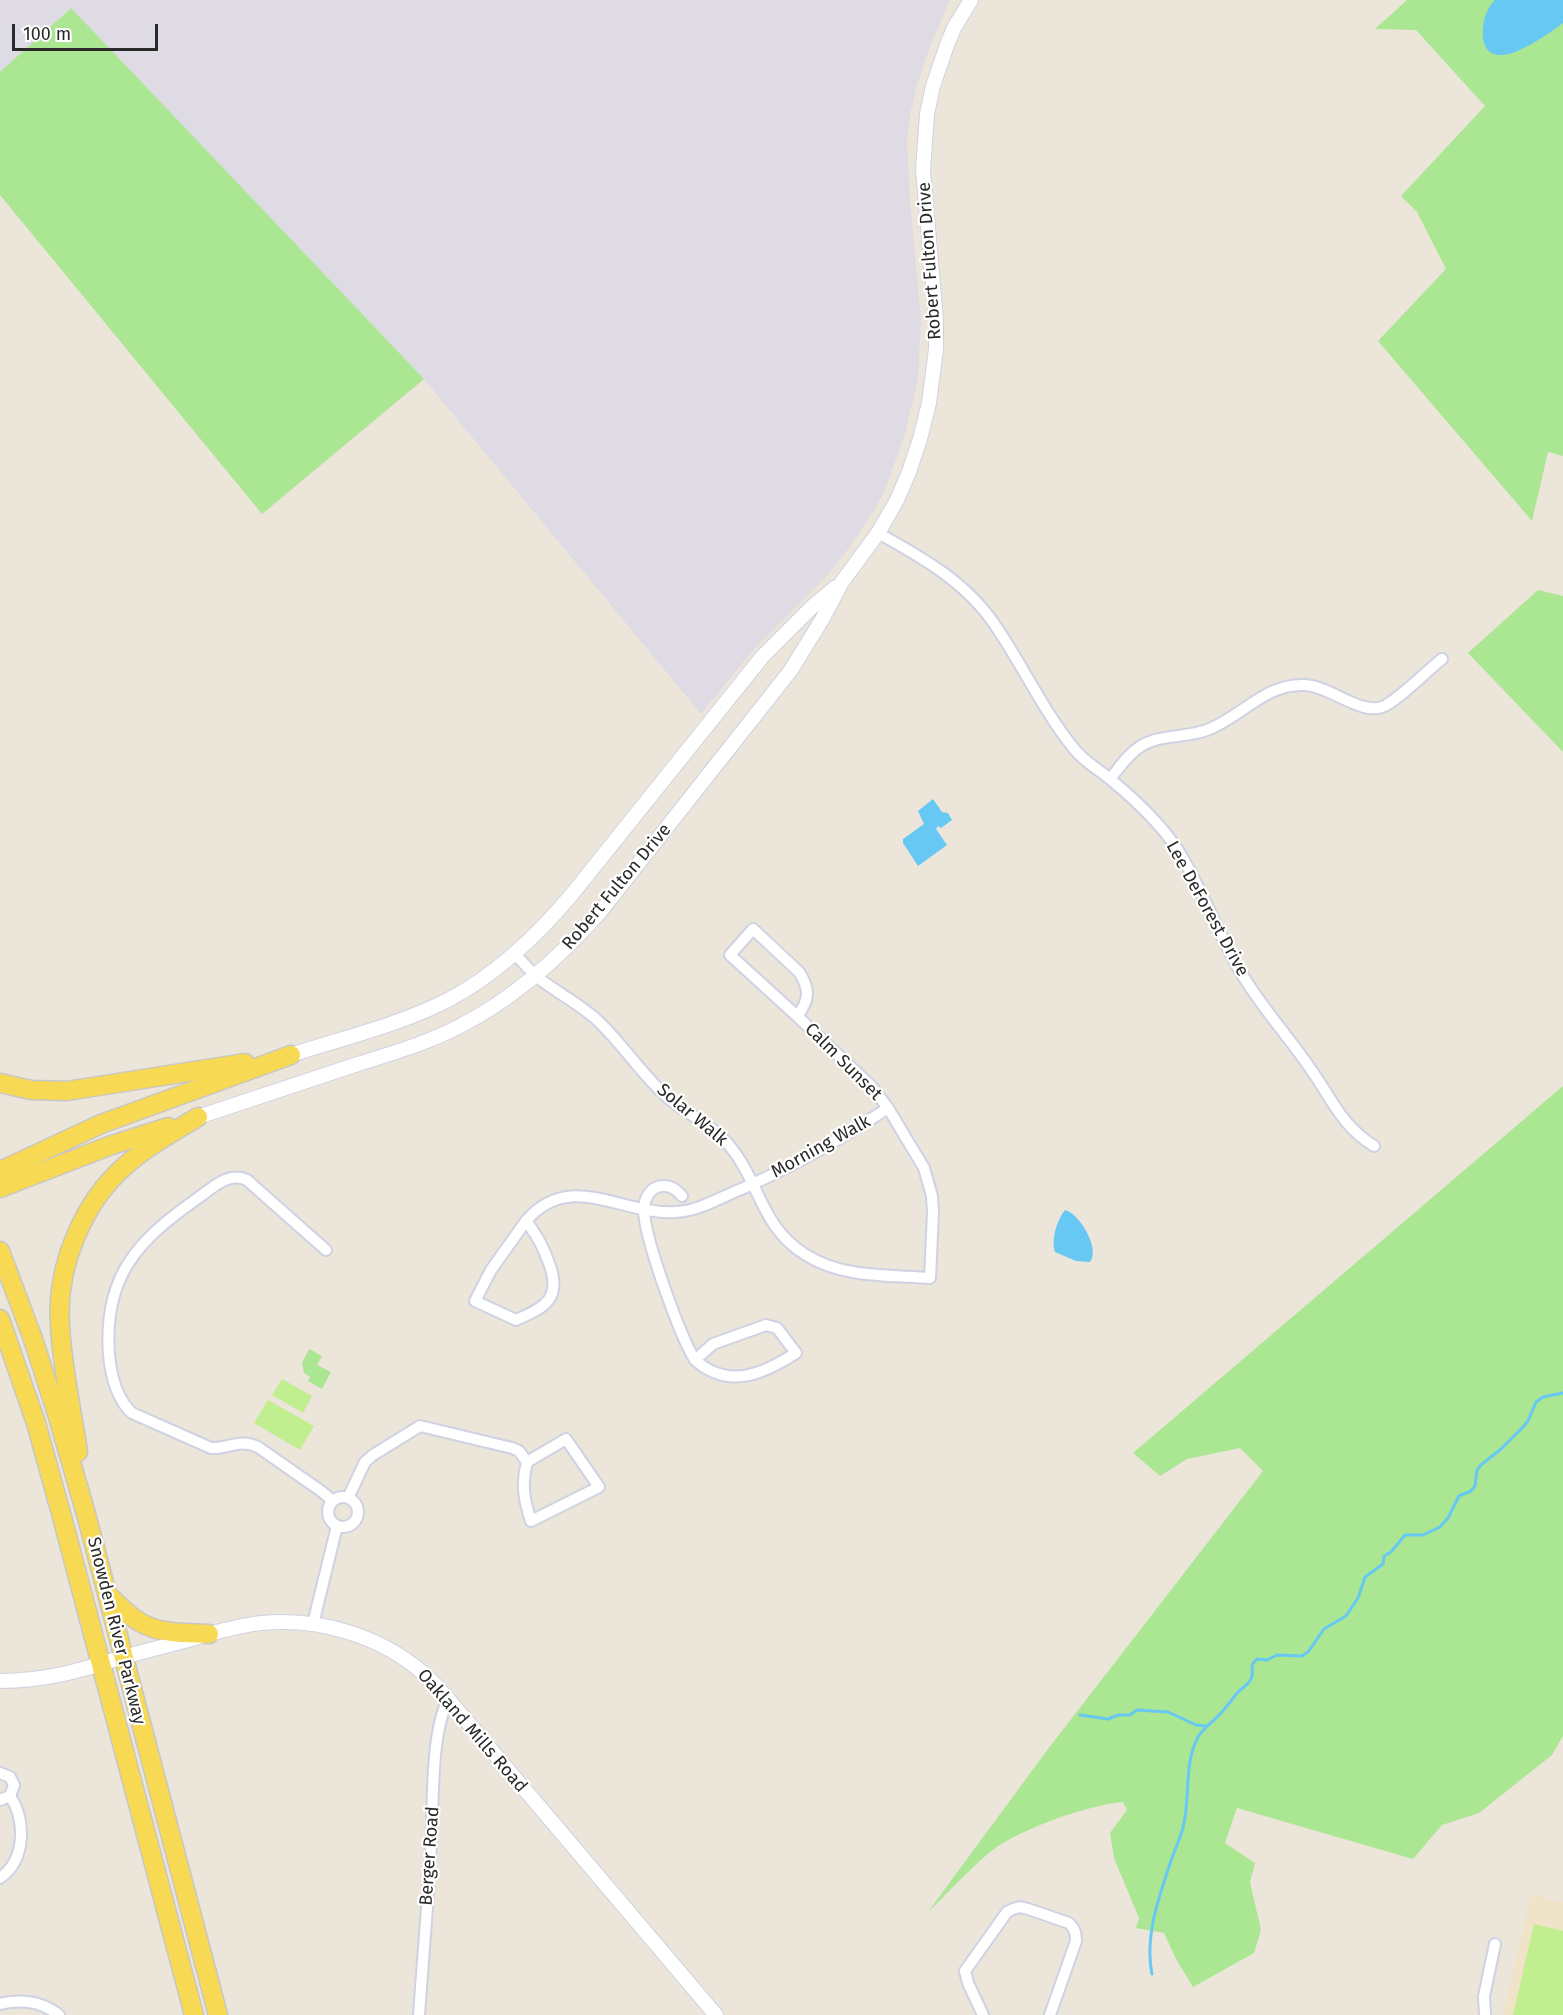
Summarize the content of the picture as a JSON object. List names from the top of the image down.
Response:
{
  "streets": {
    "main road": ["Snowden River Parkway"],
    "street": [
      "Robert Fulton Drive",
      "Lee DeForest Drive",
      "Calm Sunset",
      "Solar Walk",
      "Morning Walk",
      "Oakland Mills Road",
      "Berger Road"
    ]
  },
  "crossings": [
    ["Robert Fulton Drive", "Lee DeForest Drive"],
    ["Robert Fulton Drive", "Solar Walk"],
    ["Calm Sunset", "Solar Walk"],
    ["Calm Sunset", "Morning Walk"],
    ["Solar Walk", "Morning Walk"],
    ["Snowden River Parkway", "Oakland Mills Road"],
    ["Oakland Mills Road", "Berger Road"]
  ],
  "scale_bar": "100 m"
}
